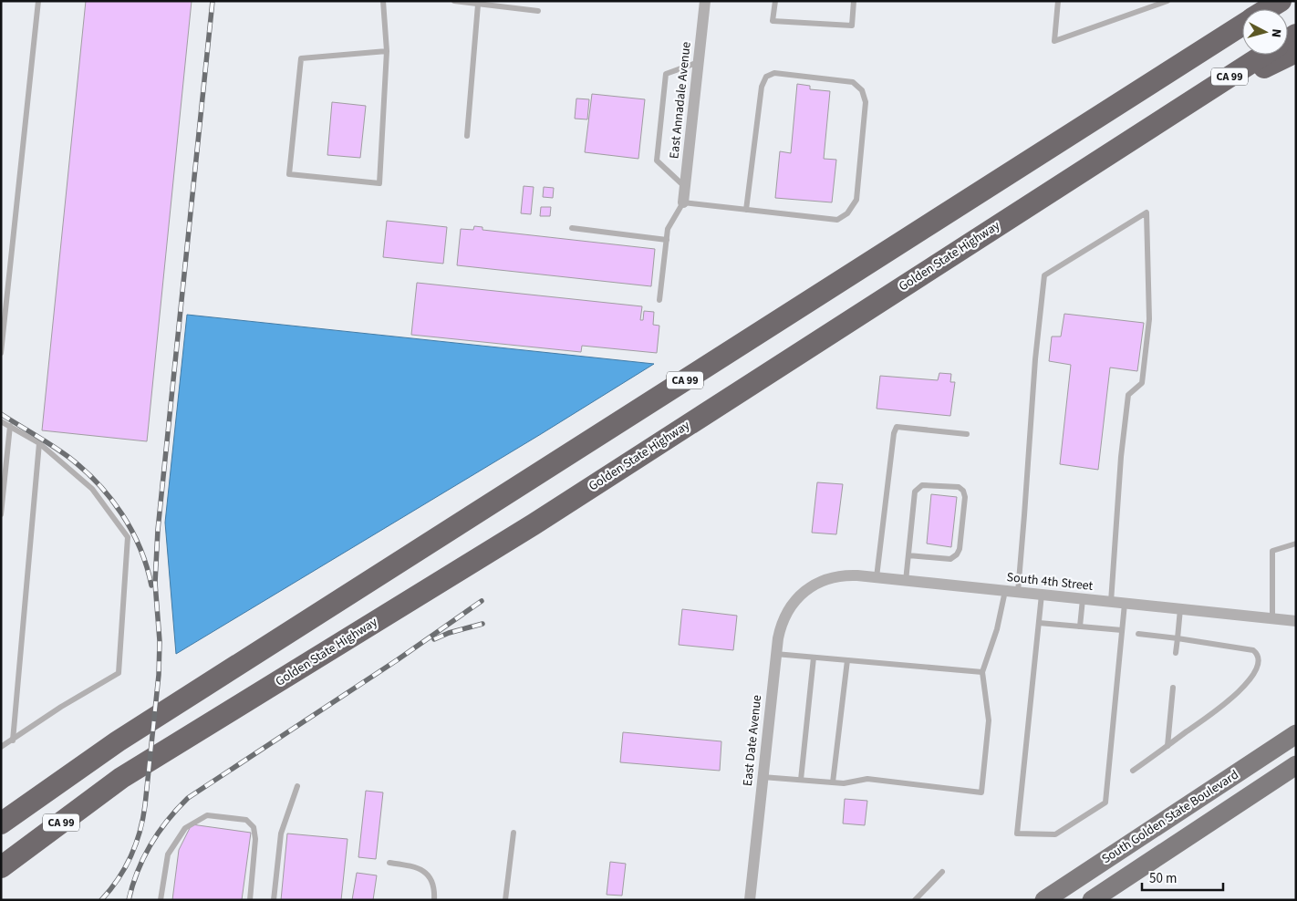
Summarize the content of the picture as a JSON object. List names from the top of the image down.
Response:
{
  "streets": {
    "highway": ["CA 99", "Golden State Highway"],
    "main road": ["South Golden State Boulevard"],
    "street": ["East Annadale Avenue", "South 4th Street", "East Date Avenue"]
  },
  "crossings": [
    ["South 4th Street", "East Date Avenue"]
  ],
  "scale_bar": "50 m",
  "north": "right"
}
